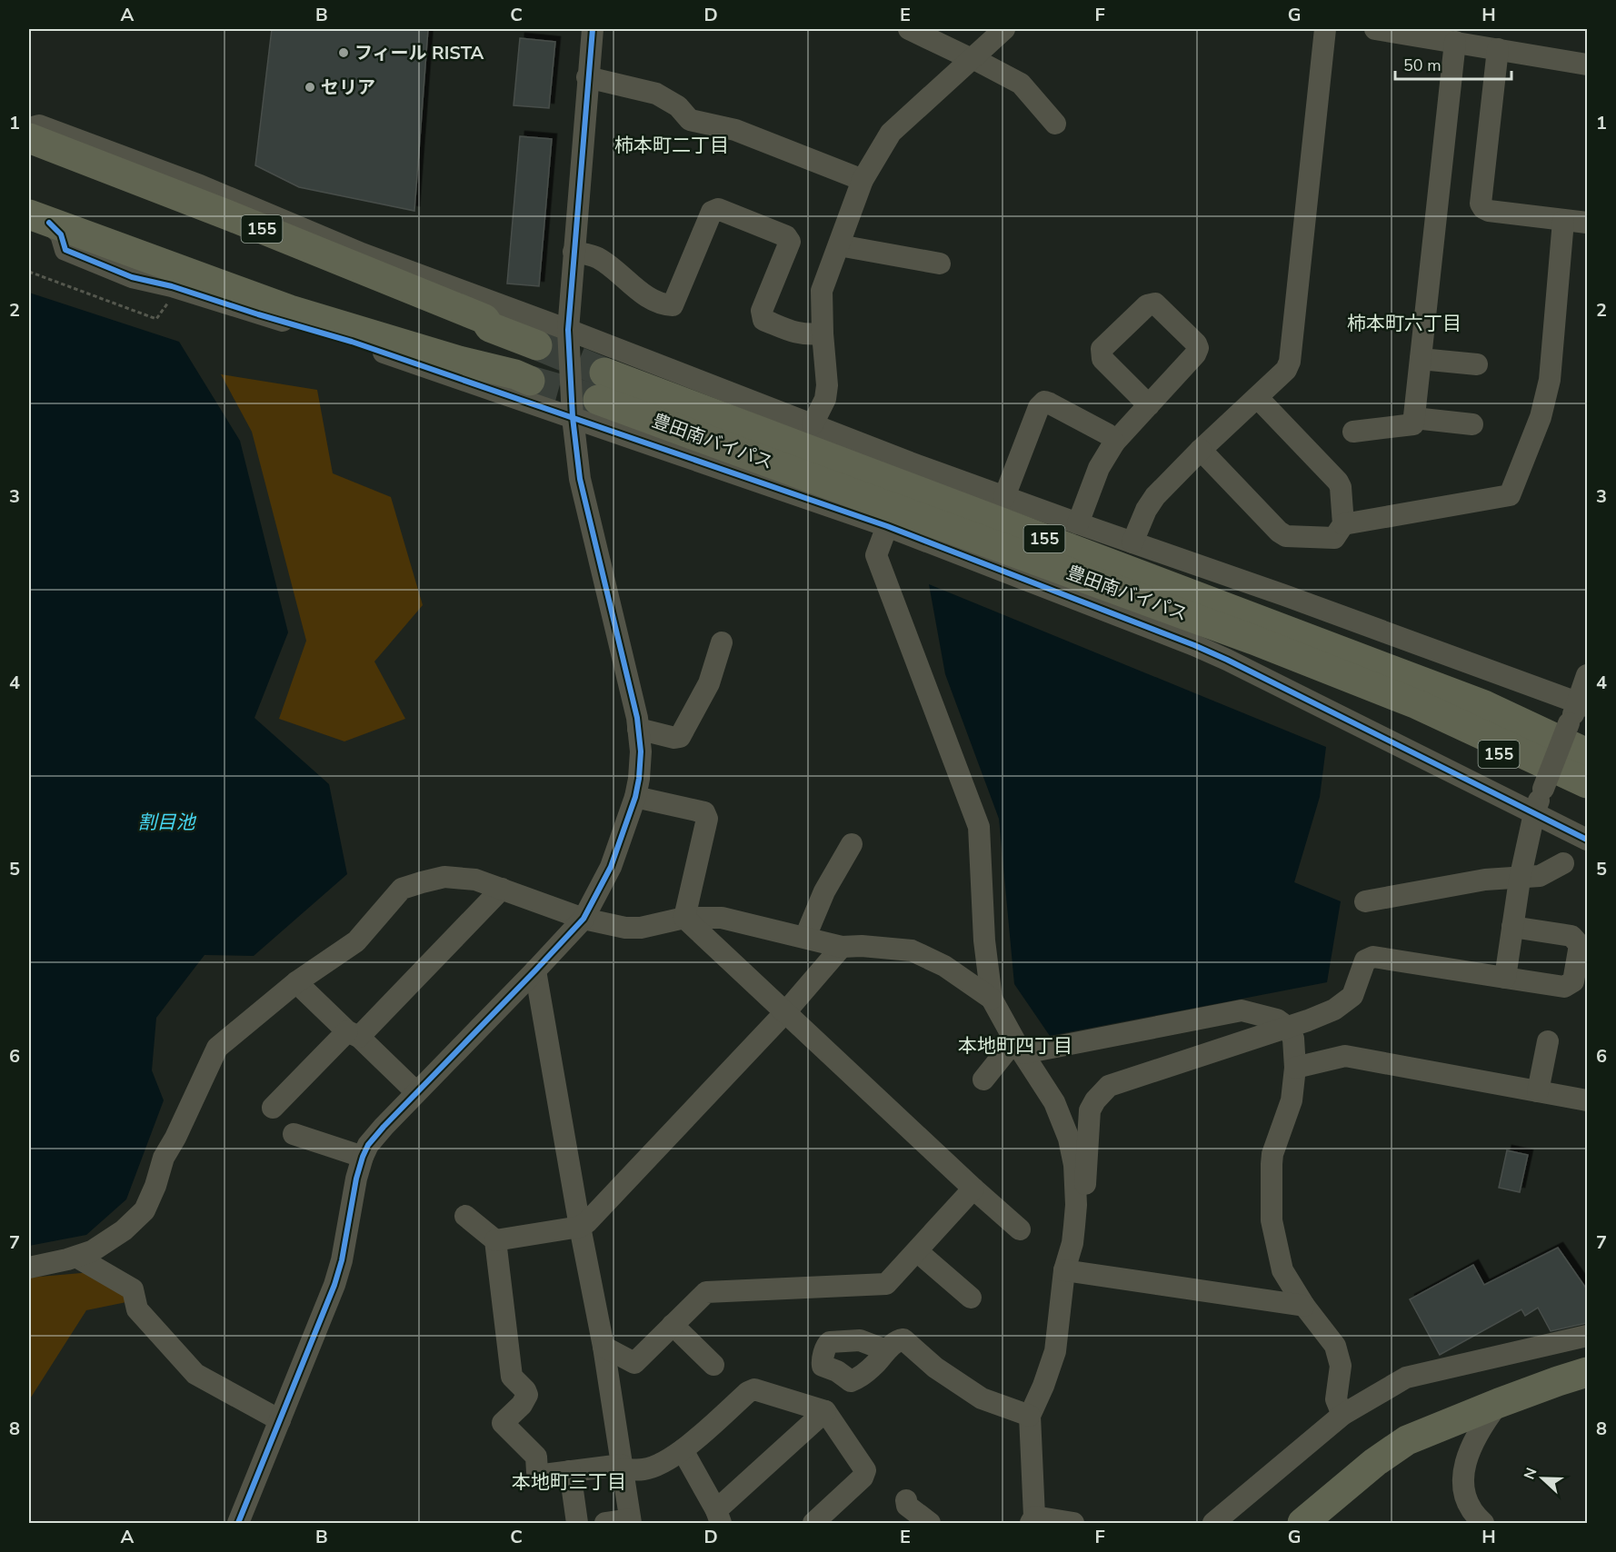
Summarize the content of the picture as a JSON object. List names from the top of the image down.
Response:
{
  "streets": {
    "highway": ["155", "豊田南バイパス"]
  },
  "crossings": [
    ["155", "豊田南バイパス"]
  ],
  "districts": [
    "柿本町二丁目",
    "柿本町六丁目",
    "本地町四丁目",
    "本地町三丁目"
  ],
  "water": ["割目池"],
  "places": ["フィール RISTA", "セリア"],
  "scale_bar": "50 m",
  "north": "left",
  "grid": {
    "columns": [
      "A",
      "B",
      "C",
      "D",
      "E",
      "F",
      "G",
      "H"
    ],
    "rows": [
      "1",
      "2",
      "3",
      "4",
      "5",
      "6",
      "7",
      "8"
    ]
  }
}
